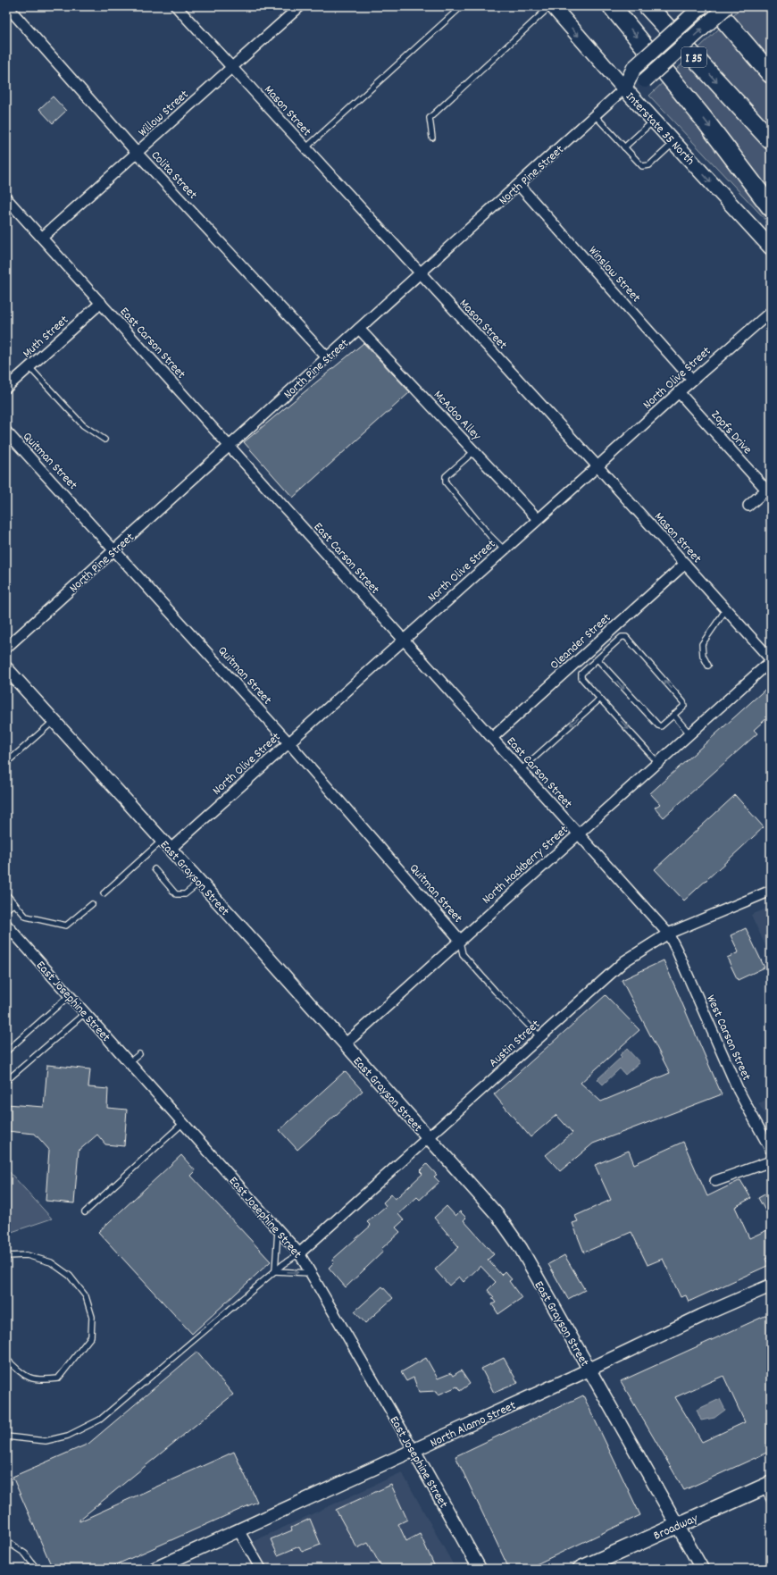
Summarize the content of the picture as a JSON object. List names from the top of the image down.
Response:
{
  "streets": {
    "highway": ["I 35"],
    "main road": ["Interstate 35 North", "North Pine Street", "Broadway"],
    "street": [
      "Mason Street",
      "Willow Street",
      "Colita Street",
      "Winslow Street",
      "Muth Street",
      "East Carson Street",
      "North Olive Street",
      "McAdoo Alley",
      "Zopfs Drive",
      "Quitman Street",
      "Oleander Street",
      "North Hackberry Street",
      "East Grayson Street",
      "East Josephine Street",
      "West Carson Street",
      "Austin Street",
      "North Alamo Street"
    ]
  },
  "crossings": [
    ["Mason Street", "Willow Street"],
    ["Mason Street", "North Pine Street"],
    ["Mason Street", "North Olive Street"],
    ["Mason Street", "Oleander Street"],
    ["Mason Street", "North Hackberry Street"],
    ["Willow Street", "Colita Street"],
    ["Willow Street", "East Carson Street"],
    ["Interstate 35 North", "North Pine Street"],
    ["Colita Street", "North Pine Street"],
    ["North Pine Street", "Winslow Street"],
    ["North Pine Street", "East Carson Street"],
    ["North Pine Street", "McAdoo Alley"],
    ["North Pine Street", "Quitman Street"],
    ["Winslow Street", "North Olive Street"],
    ["Muth Street", "East Carson Street"],
    ["East Carson Street", "North Olive Street"],
    ["East Carson Street", "Oleander Street"],
    ["East Carson Street", "North Hackberry Street"],
    ["East Carson Street", "West Carson Street"],
    ["East Carson Street", "Austin Street"],
    ["North Olive Street", "McAdoo Alley"],
    ["North Olive Street", "Zopfs Drive"],
    ["North Olive Street", "Quitman Street"],
    ["North Olive Street", "East Grayson Street"],
    ["Quitman Street", "North Hackberry Street"],
    ["North Hackberry Street", "East Grayson Street"],
    ["East Grayson Street", "Austin Street"],
    ["East Grayson Street", "North Alamo Street"],
    ["East Grayson Street", "Broadway"],
    ["East Josephine Street", "Austin Street"],
    ["East Josephine Street", "North Alamo Street"],
    ["West Carson Street", "Austin Street"]
  ],
  "one_way": ["Interstate 35 North"]
}
